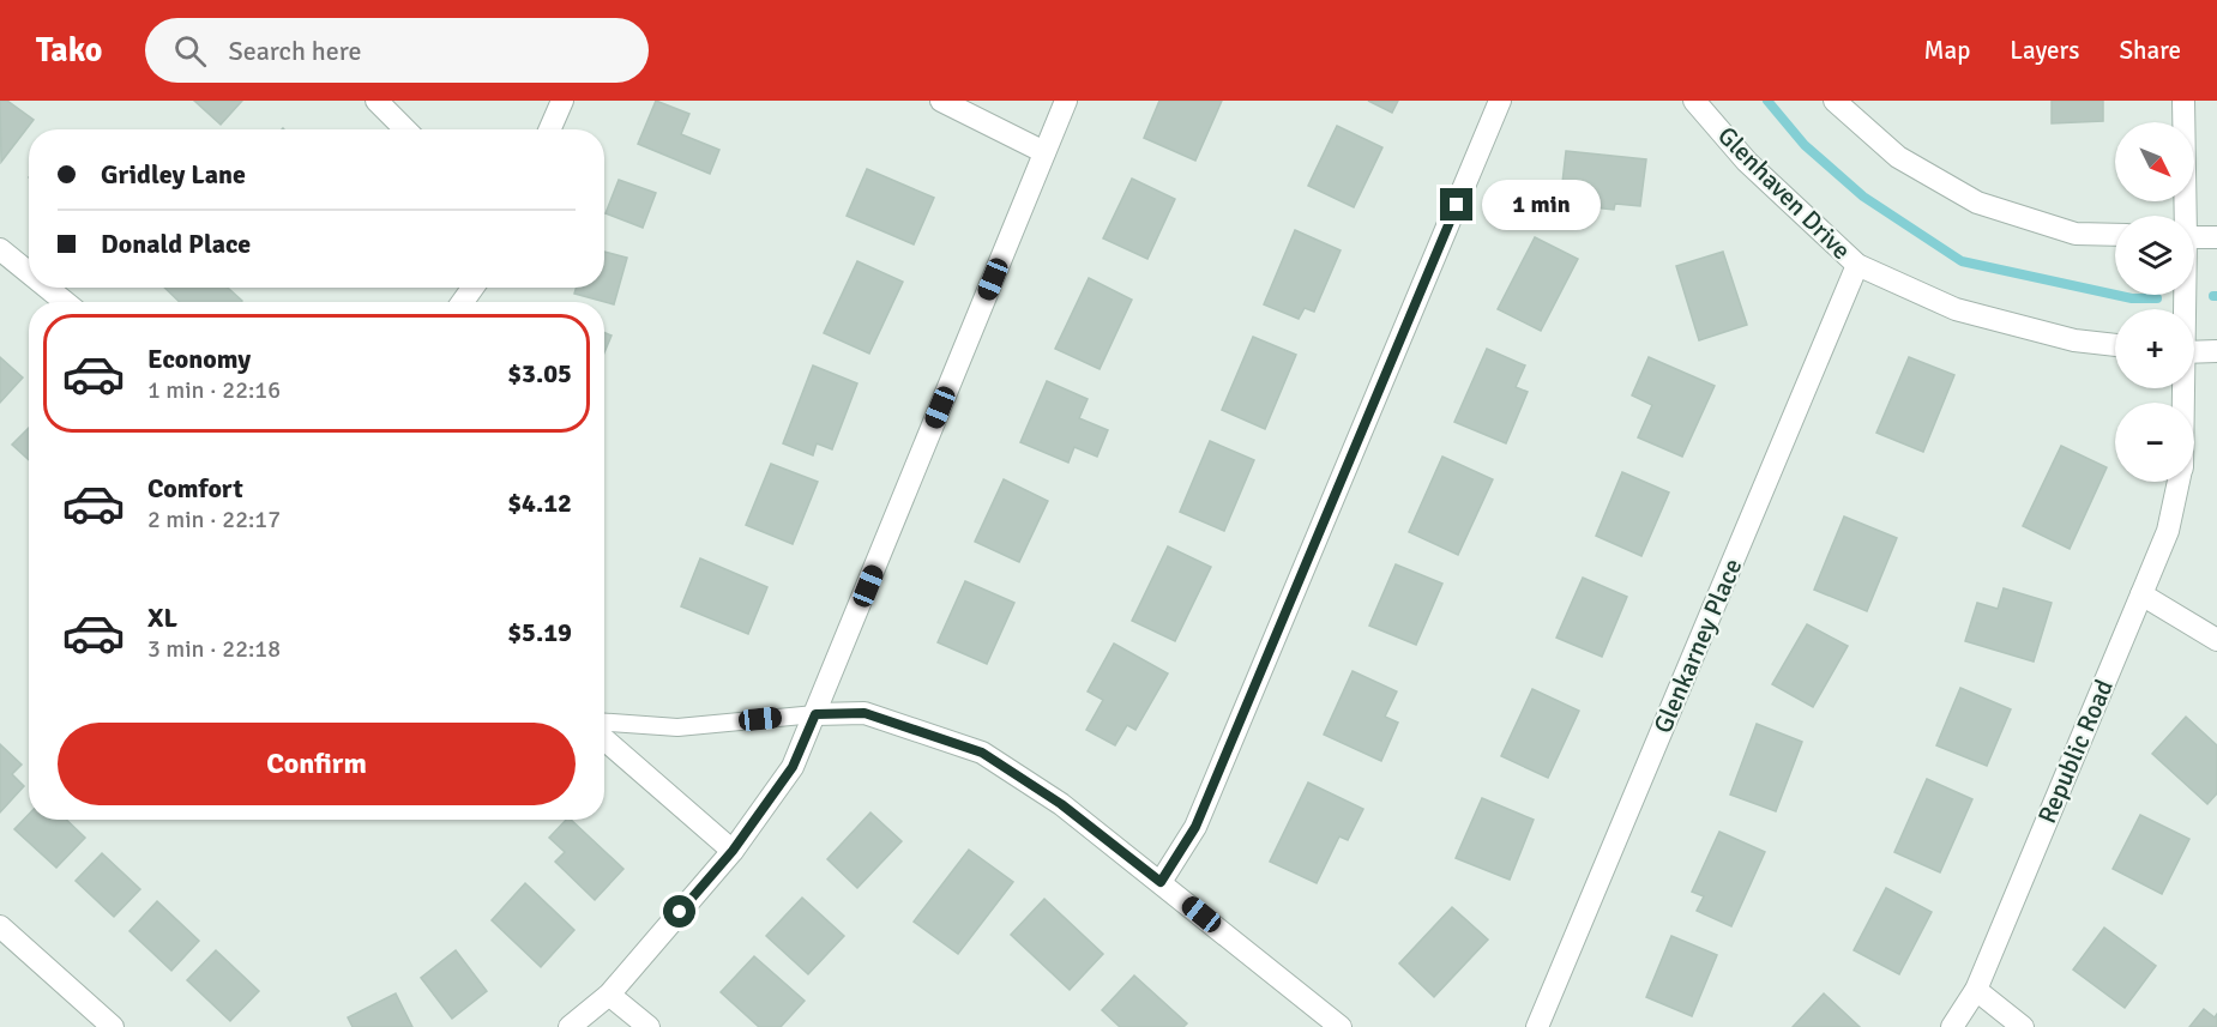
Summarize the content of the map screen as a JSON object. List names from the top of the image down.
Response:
{
  "streets": {
    "street": ["Glenhaven Drive", "Glenkarney Place", "Republic Road"]
  },
  "crossings": [
    ["Glenhaven Drive", "Glenkarney Place"]
  ],
  "north": "bottom right",
  "page": {
    "header": "Tako",
    "search": "Search here",
    "nav": ["Map", "Layers", "Share"],
    "map_buttons": ["+", "−"],
    "banner": ["Gridley Lane", "Donald Place"],
    "bubble": "1 min",
    "list": [
      {
        "name": "Economy",
        "note": "1 min · 22:16",
        "value": "$3.05"
      },
      {
        "name": "Comfort",
        "note": "2 min · 22:17",
        "value": "$4.12"
      },
      {
        "name": "XL",
        "note": "3 min · 22:18",
        "value": "$5.19"
      }
    ],
    "buttons": "Confirm"
  }
}
